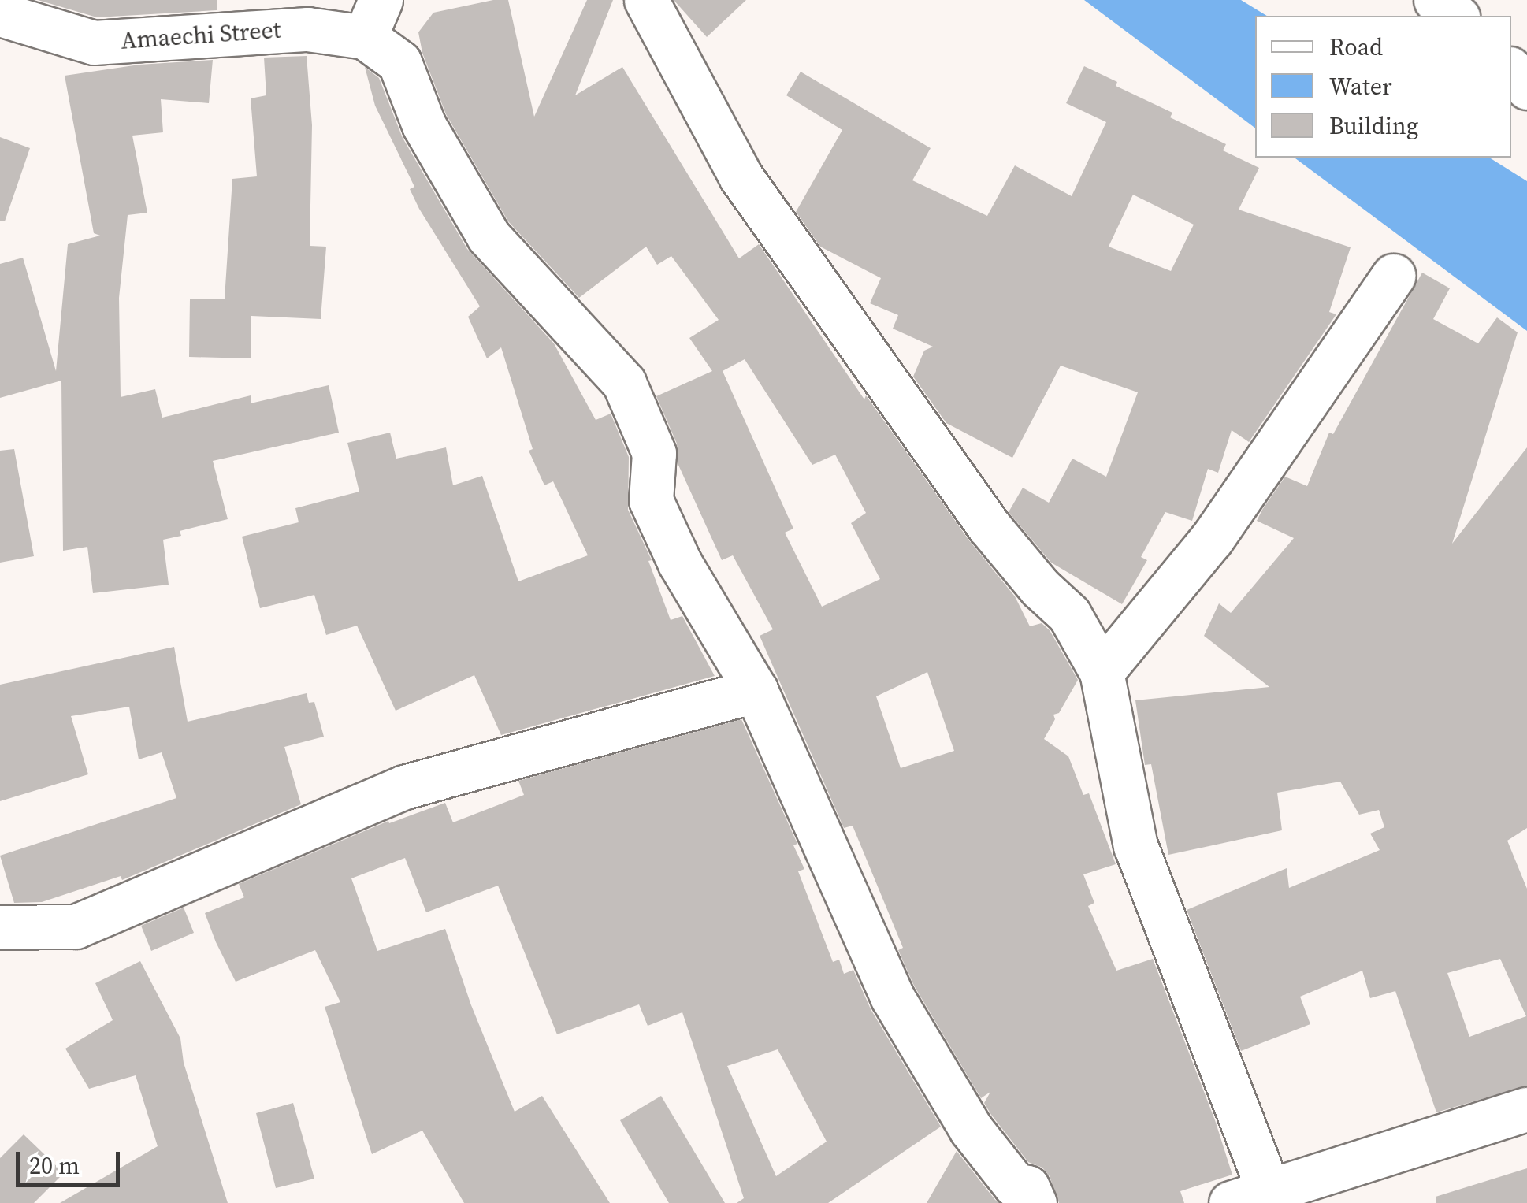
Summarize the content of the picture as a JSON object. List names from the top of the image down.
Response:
{
  "streets": {
    "street": ["Amaechi Street"]
  },
  "legend": ["Road", "Water", "Building"],
  "scale_bar": "20 m"
}
